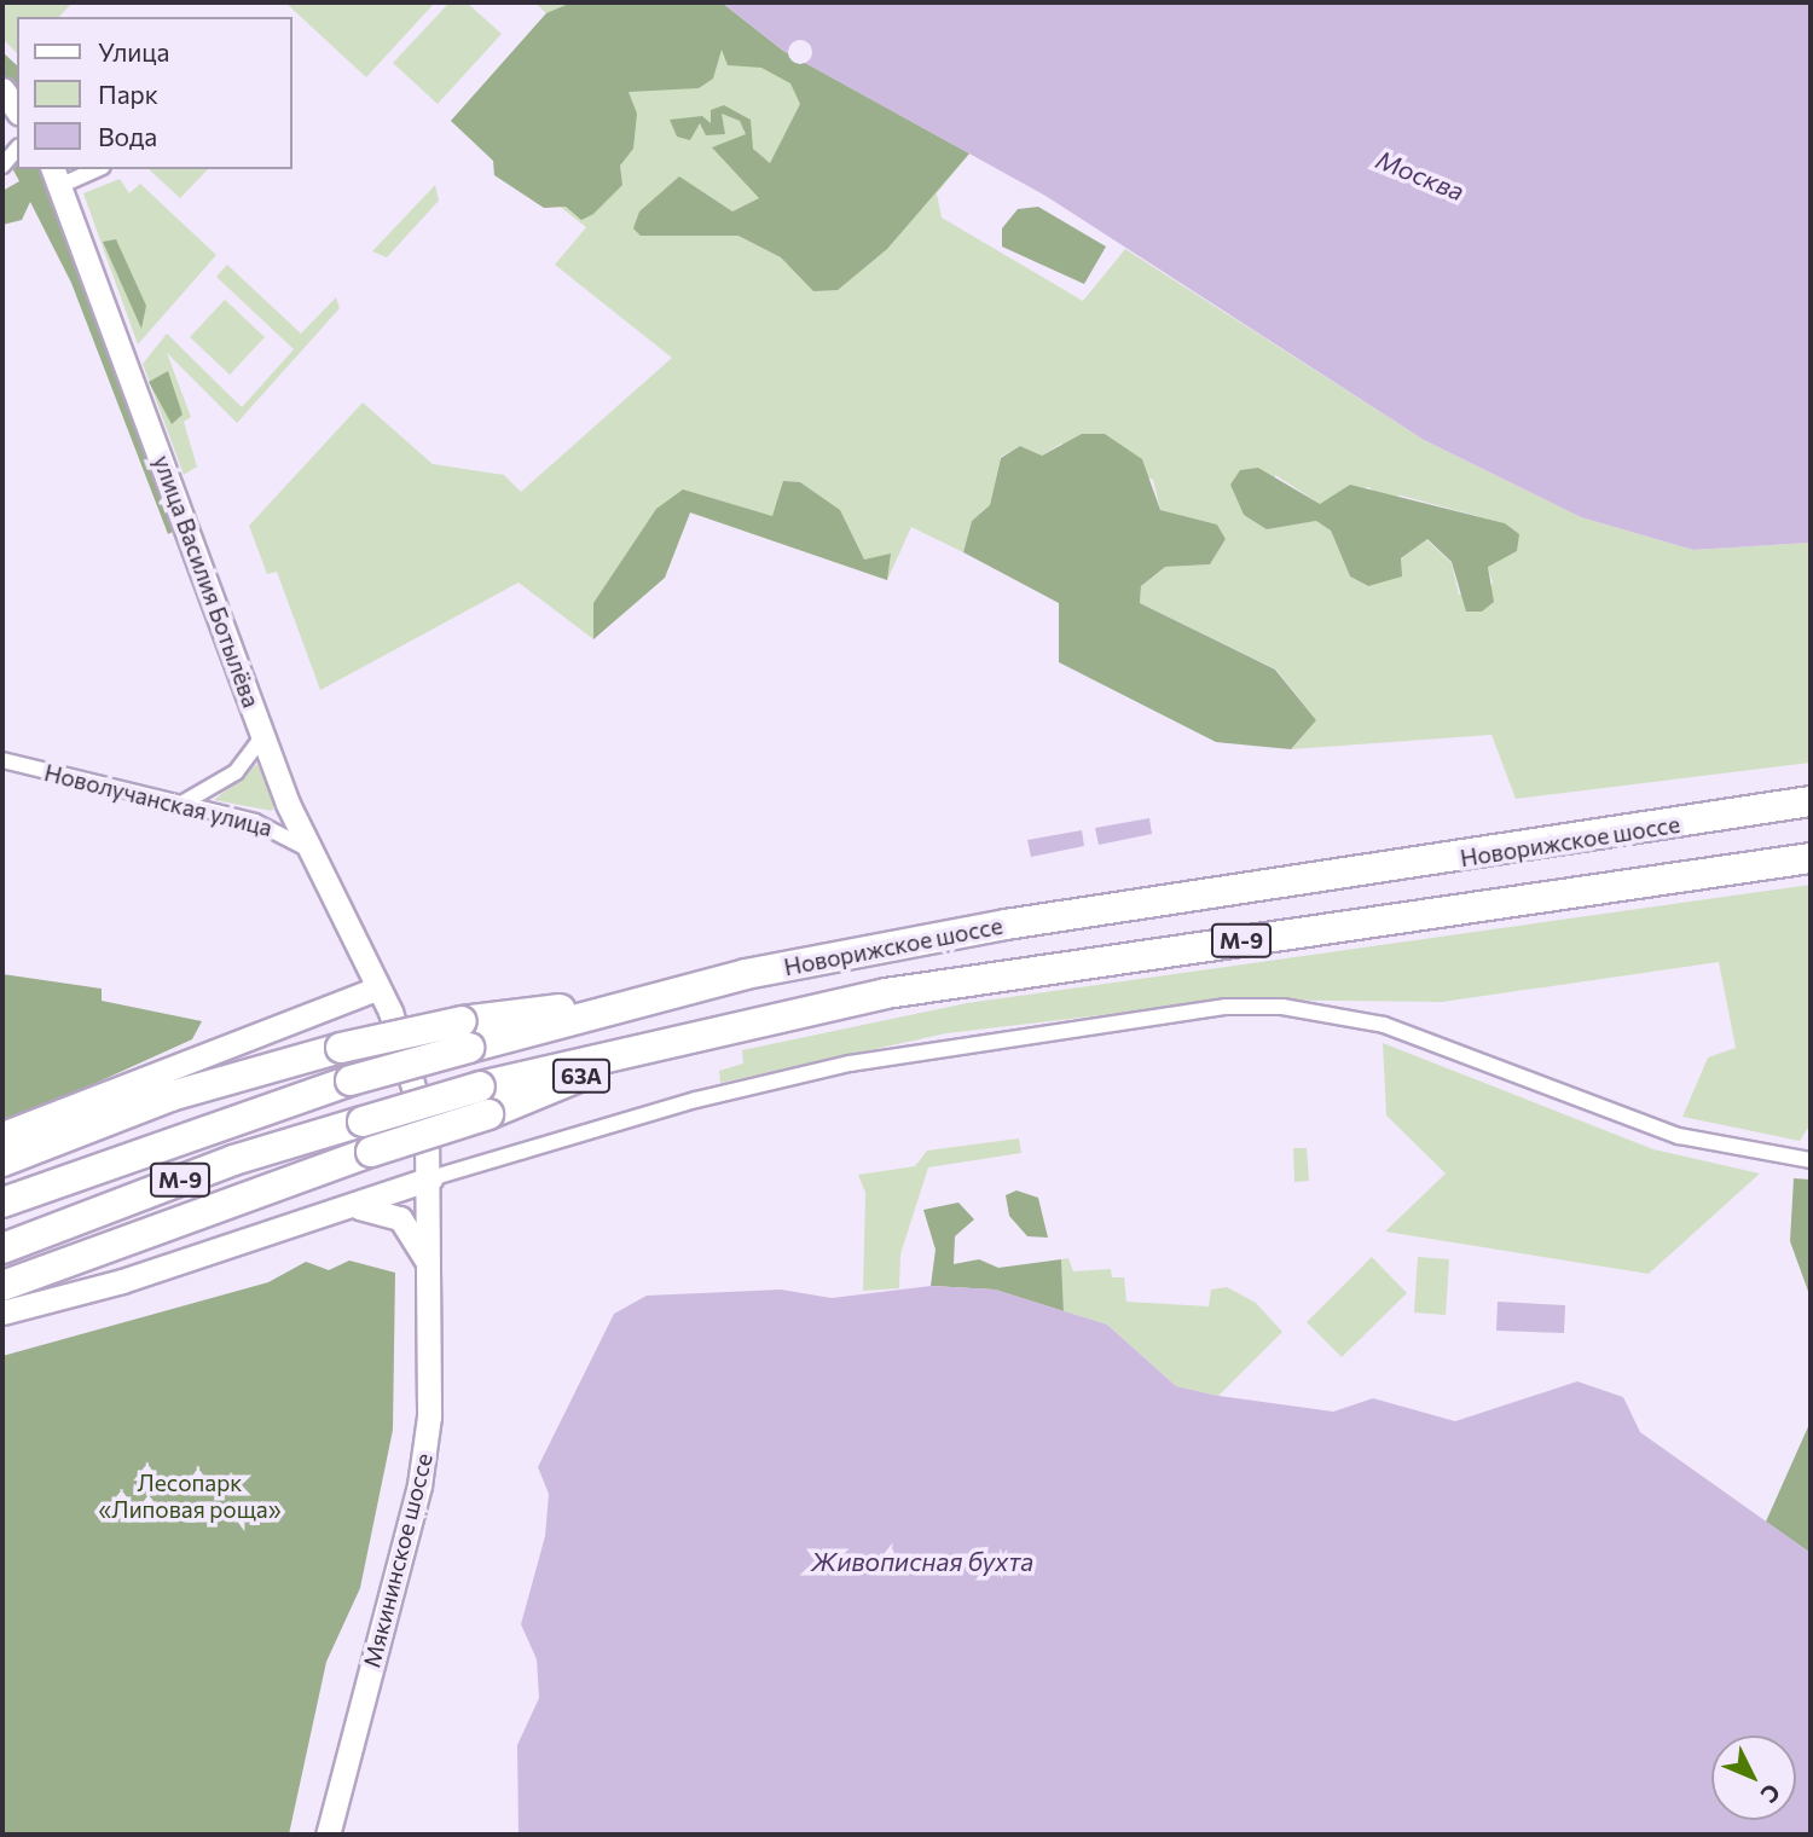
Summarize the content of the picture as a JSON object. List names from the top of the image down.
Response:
{
  "streets": {
    "highway": ["Новорижское шоссе", "М-9", "63A"],
    "street": ["улица Василия Ботылёва", "Новолучанская улица", "Мякининское шоссе"]
  },
  "crossings": [
    ["улица Василия Ботылёва", "Новолучанская улица"],
    ["улица Василия Ботылёва", "Мякининское шоссе"],
    ["Новорижское шоссе", "63A"]
  ],
  "water": ["Москва", "Живописная бухта"],
  "parks": ["Лесопарк «Липовая роща»"],
  "legend": ["Улица", "Парк", "Вода"],
  "north": "bottom right"
}
